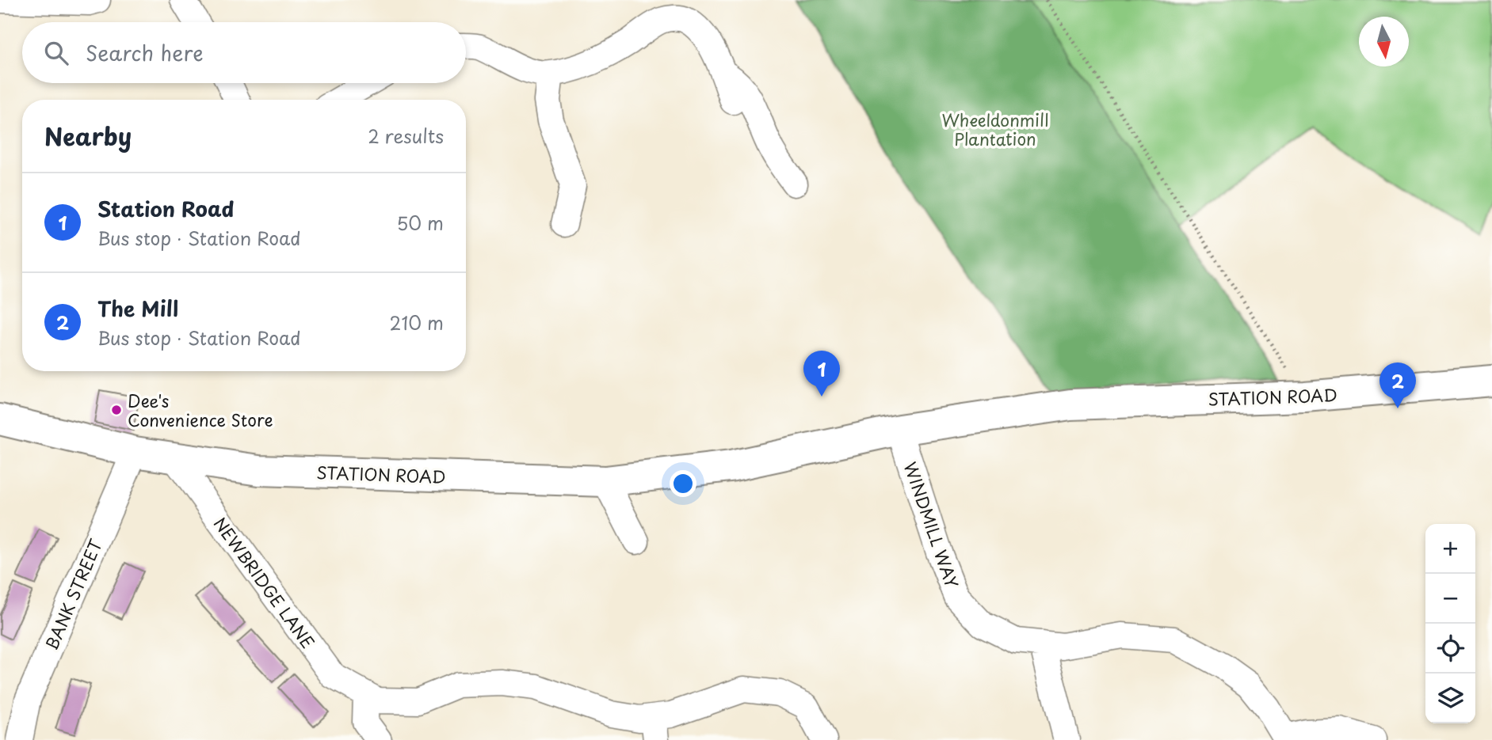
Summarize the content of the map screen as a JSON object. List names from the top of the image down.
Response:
{
  "streets": {
    "main road": ["STATION ROAD"],
    "street": ["WINDMILL WAY", "NEWBRIDGE LANE", "BANK STREET"]
  },
  "crossings": [
    ["STATION ROAD", "WINDMILL WAY"],
    ["STATION ROAD", "NEWBRIDGE LANE"],
    ["STATION ROAD", "BANK STREET"]
  ],
  "parks": ["Wheeldonmill Plantation"],
  "places": ["Dee's Convenience Store"],
  "north": "bottom",
  "page": {
    "search": "Search here",
    "heading": ["Nearby", "2 results"],
    "list": [
      {
        "mark": "1",
        "name": "Station Road",
        "note": "Bus stop · Station Road",
        "value": "50 m"
      },
      {
        "mark": "2",
        "name": "The Mill",
        "note": "Bus stop · Station Road",
        "value": "210 m"
      }
    ],
    "pins": ["1", "2"],
    "map_buttons": ["+", "−"]
  }
}
